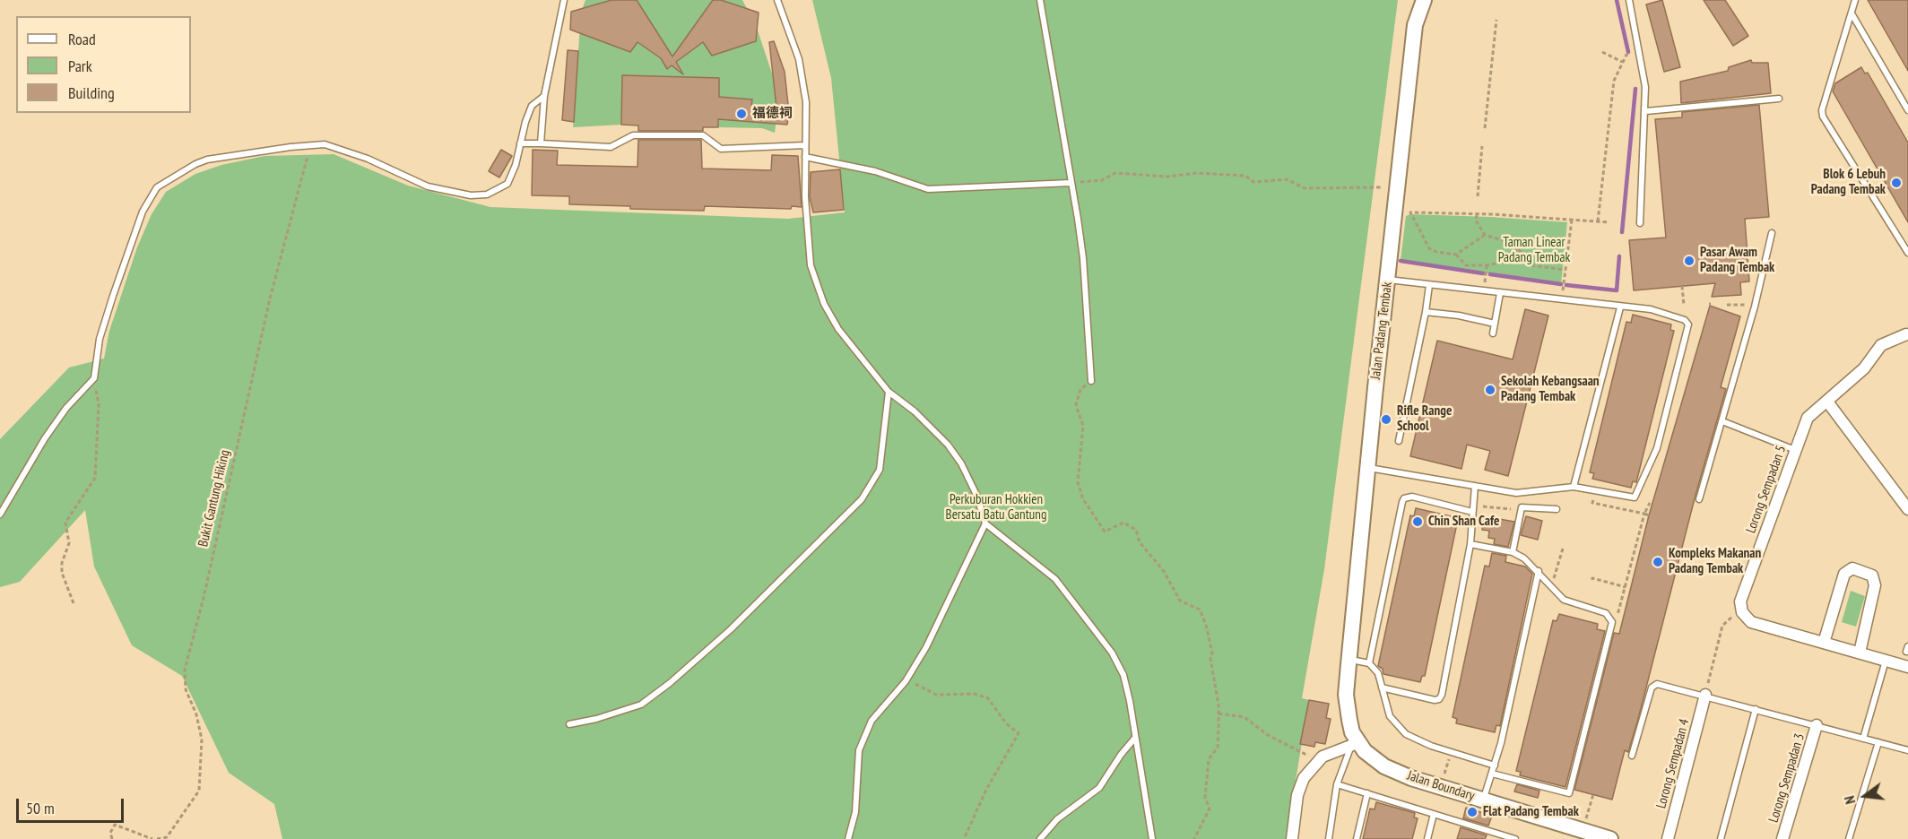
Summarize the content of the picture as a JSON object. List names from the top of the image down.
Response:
{
  "streets": {
    "street": [
      "Jalan Padang Tembak",
      "Lorong Sempadan 5",
      "Lorong Sempadan 4",
      "Lorong Sempadan 3",
      "Jalan Boundary"
    ],
    "path": ["Bukit Gantung Hiking"]
  },
  "crossings": [
    ["Jalan Padang Tembak", "Jalan Boundary"]
  ],
  "parks": ["Taman Linear Padang Tembak", "Perkuburan Hokkien Bersatu Batu Gantung"],
  "places": [
    "福德祠",
    "Blok 6 Lebuh Padang Tembak",
    "Pasar Awam Padang Tembak",
    "Sekolah Kebangsaan Padang Tembak",
    "Rifle Range School",
    "Chin Shan Cafe",
    "Kompleks Makanan Padang Tembak",
    "Flat Padang Tembak"
  ],
  "legend": ["Road", "Park", "Building"],
  "scale_bar": "50 m",
  "north": "left"
}
